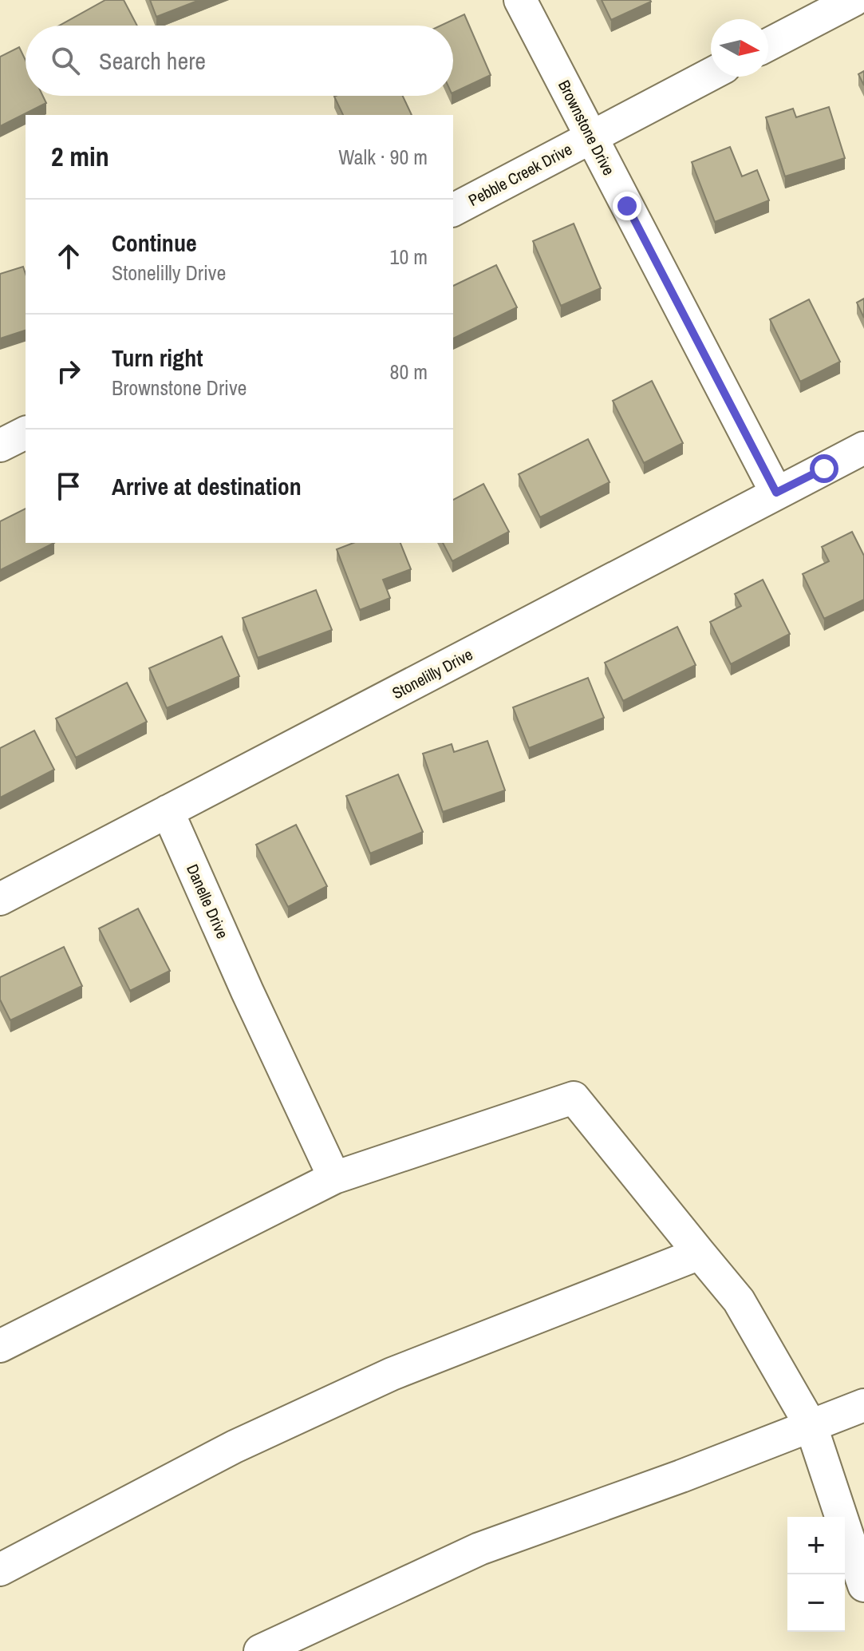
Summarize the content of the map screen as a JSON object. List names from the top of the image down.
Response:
{
  "streets": {
    "street": [
      "Brownstone Drive",
      "Pebble Creek Drive",
      "Stonelilly Drive",
      "Danelle Drive"
    ]
  },
  "crossings": [
    ["Brownstone Drive", "Pebble Creek Drive"],
    ["Brownstone Drive", "Stonelilly Drive"],
    ["Stonelilly Drive", "Danelle Drive"]
  ],
  "north": "right",
  "page": {
    "search": "Search here",
    "heading": ["2 min", "Walk · 90 m"],
    "list": [
      ["Continue", "Stonelilly Drive", "10 m"],
      ["Turn right", "Brownstone Drive", "80 m"],
      "Arrive at destination"
    ],
    "map_buttons": ["+", "−"]
  }
}
